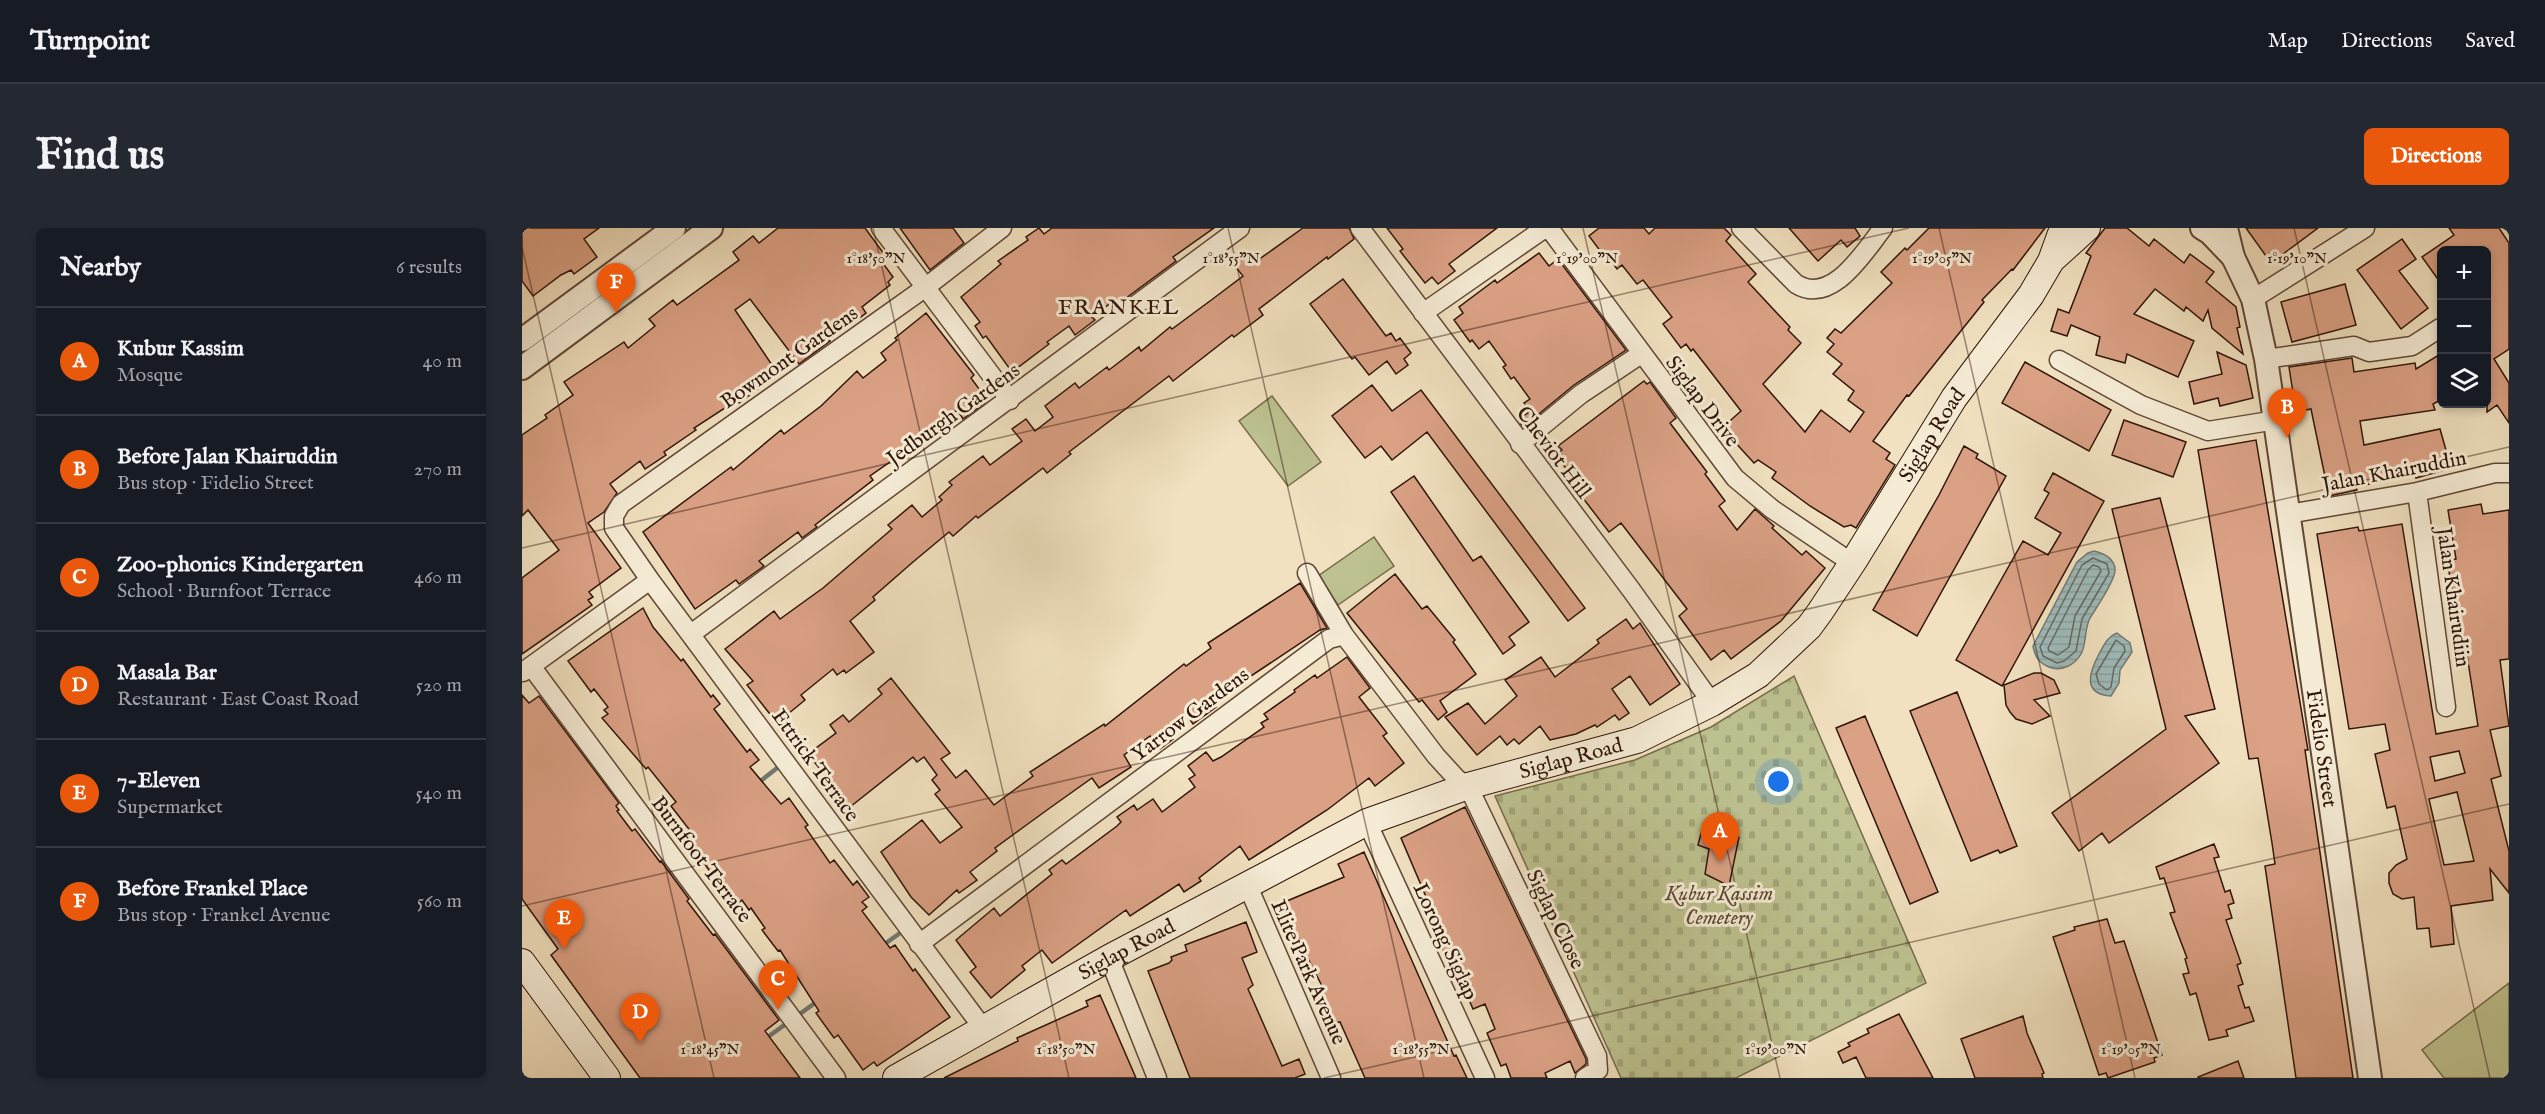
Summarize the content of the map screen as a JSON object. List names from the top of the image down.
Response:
{
  "streets": {
    "main road": ["Siglap Road"],
    "street": [
      "Bowmont Gardens",
      "Siglap Drive",
      "Jedburgh Gardens",
      "Cheviot Hill",
      "Jalan Khairuddin",
      "Jalan Khairudiin",
      "Yarrow Gardens",
      "Fidelio Street",
      "Ettrick Terrace",
      "Burnfoot Terrace",
      "Siglap Close",
      "Lorong Siglap",
      "Elite Park Avenue"
    ]
  },
  "crossings": [
    ["Bowmont Gardens", "Ettrick Terrace"],
    ["Siglap Drive", "Siglap Road"],
    ["Jedburgh Gardens", "Ettrick Terrace"],
    ["Siglap Road", "Cheviot Hill"],
    ["Siglap Road", "Ettrick Terrace"],
    ["Siglap Road", "Siglap Close"],
    ["Siglap Road", "Lorong Siglap"],
    ["Siglap Road", "Elite Park Avenue"],
    ["Jalan Khairuddin", "Jalan Khairudiin"],
    ["Jalan Khairuddin", "Fidelio Street"],
    ["Yarrow Gardens", "Ettrick Terrace"]
  ],
  "districts": ["FRANKEL"],
  "parks": ["Kubur Kassim Cemetery"],
  "page": {
    "header": "Turnpoint",
    "nav": ["Map", "Directions", "Saved"],
    "buttons": "Directions",
    "title": "Find us",
    "heading": ["Nearby", "6 results"],
    "map_buttons": ["+", "−"],
    "pins": [
      "F",
      "B",
      "A",
      "E",
      "C",
      "D"
    ],
    "list": [
      {
        "mark": "A",
        "name": "Kubur Kassim",
        "note": "Mosque",
        "value": "40 m"
      },
      {
        "mark": "B",
        "name": "Before Jalan Khairuddin",
        "note": "Bus stop · Fidelio Street",
        "value": "270 m"
      },
      {
        "mark": "C",
        "name": "Zoo-phonics Kindergarten",
        "note": "School · Burnfoot Terrace",
        "value": "460 m"
      },
      {
        "mark": "D",
        "name": "Masala Bar",
        "note": "Restaurant · East Coast Road",
        "value": "520 m"
      },
      {
        "mark": "E",
        "name": "7-Eleven",
        "note": "Supermarket",
        "value": "540 m"
      },
      {
        "mark": "F",
        "name": "Before Frankel Place",
        "note": "Bus stop · Frankel Avenue",
        "value": "560 m"
      }
    ]
  },
  "coordinates": [
    "1°18'50\"N",
    "1°18'55\"N",
    "1°19'00\"N",
    "1°19'05\"N",
    "1°19'10\"N",
    "1°18'45\"N"
  ]
}
